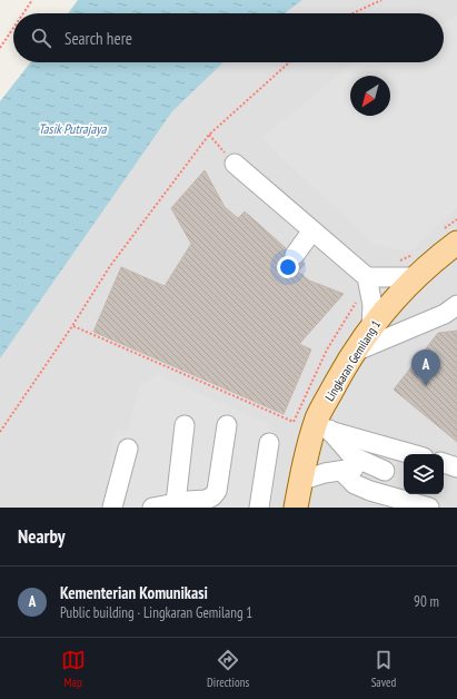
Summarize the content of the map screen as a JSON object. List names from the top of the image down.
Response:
{
  "streets": {
    "main road": ["Lingkaran Gemilang 1"]
  },
  "water": ["Tasik Putrajaya"],
  "north": "bottom left",
  "page": {
    "search": "Search here",
    "pins": "A",
    "heading": "Nearby",
    "list": [
      {
        "mark": "A",
        "name": "Kementerian Komunikasi",
        "note": "Public building · Lingkaran Gemilang 1",
        "value": "90 m"
      }
    ],
    "nav": ["Map", "Directions", "Saved"]
  }
}
